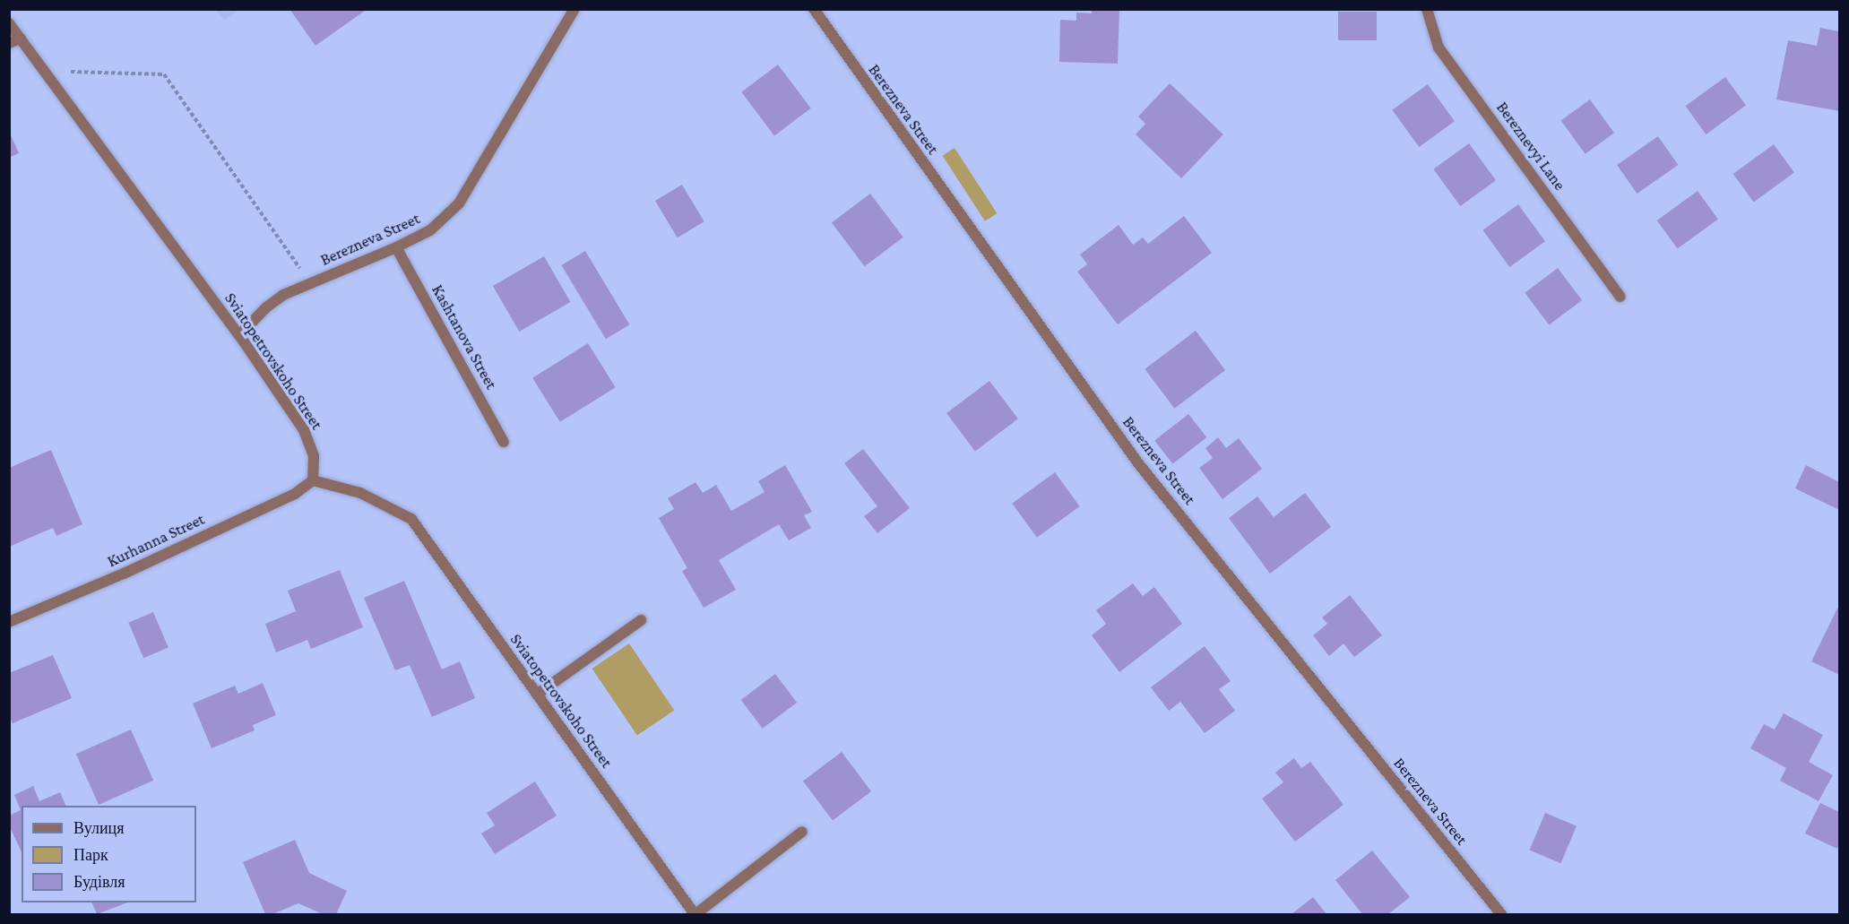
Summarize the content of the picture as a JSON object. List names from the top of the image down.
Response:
{
  "streets": {
    "street": [
      "Berezneva Street",
      "Bereznevyi Lane",
      "Kashtanova Street",
      "Sviatopetrovskoho Street",
      "Kurhanna Street"
    ]
  },
  "crossings": [
    ["Berezneva Street", "Kashtanova Street"],
    ["Berezneva Street", "Sviatopetrovskoho Street"],
    ["Sviatopetrovskoho Street", "Kurhanna Street"]
  ],
  "legend": ["Вулиця", "Парк", "Будівля"]
}
